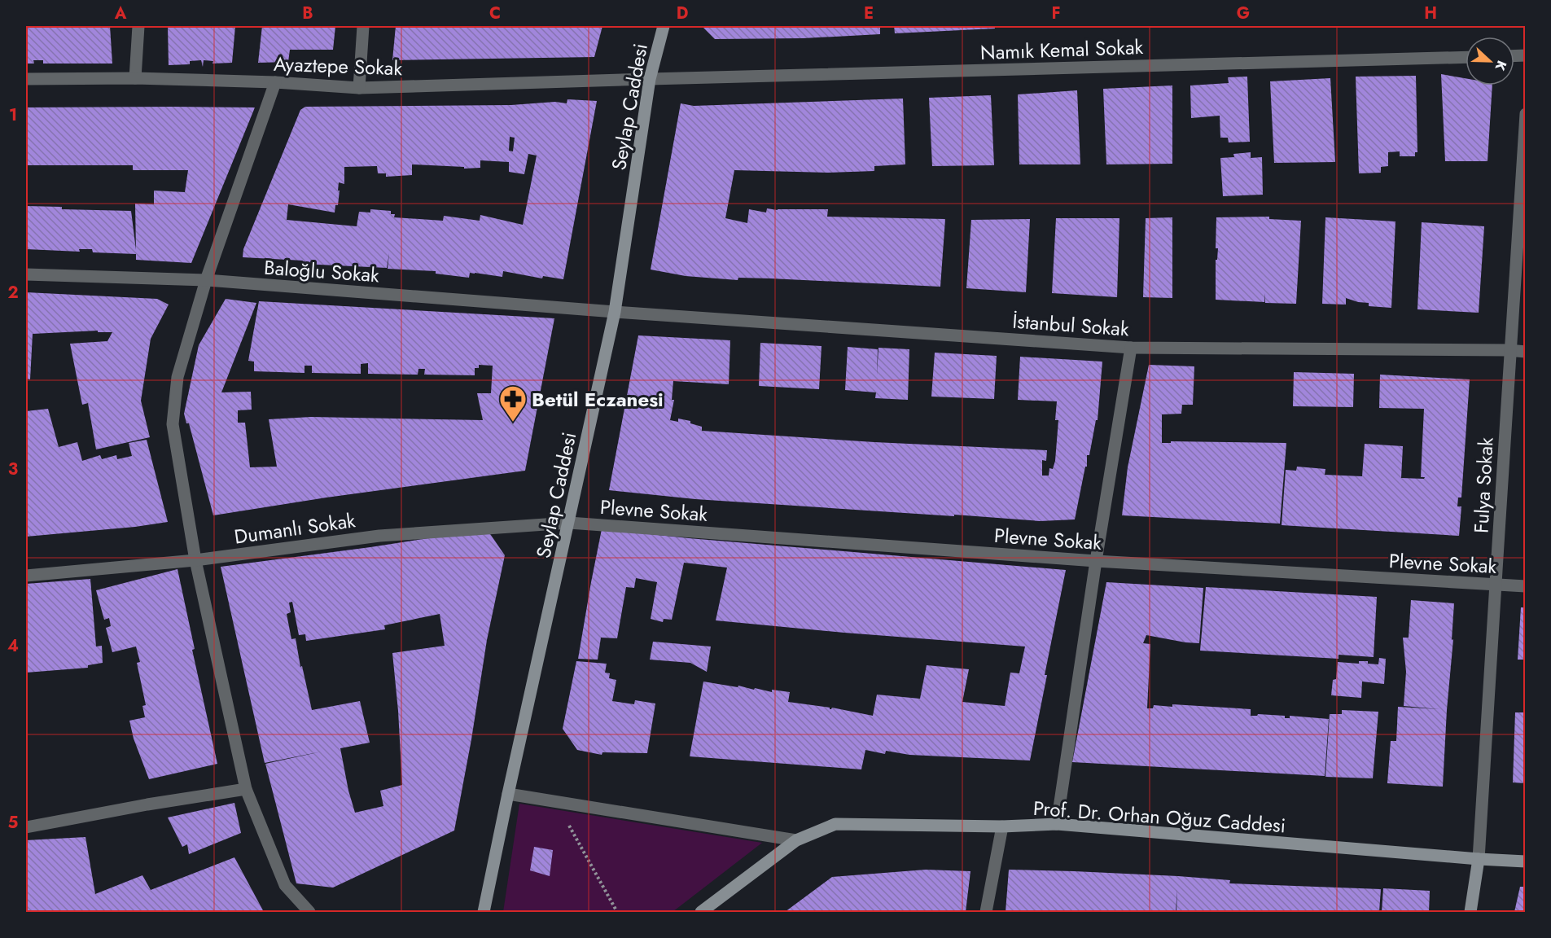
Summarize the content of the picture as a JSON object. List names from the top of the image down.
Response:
{
  "streets": {
    "main road": ["Seylap Caddesi", "Prof. Dr. Orhan Oğuz Caddesi"],
    "street": [
      "Namık Kemal Sokak",
      "Ayaztepe Sokak",
      "Baloğlu Sokak",
      "İstanbul Sokak",
      "Fulya Sokak",
      "Plevne Sokak",
      "Dumanlı Sokak"
    ]
  },
  "crossings": [
    ["Namık Kemal Sokak", "Ayaztepe Sokak"],
    ["Namık Kemal Sokak", "Seylap Caddesi"],
    ["Ayaztepe Sokak", "Seylap Caddesi"],
    ["Seylap Caddesi", "Baloğlu Sokak"],
    ["Seylap Caddesi", "İstanbul Sokak"],
    ["Seylap Caddesi", "Plevne Sokak"],
    ["Seylap Caddesi", "Dumanlı Sokak"],
    ["Baloğlu Sokak", "İstanbul Sokak"],
    ["İstanbul Sokak", "Fulya Sokak"],
    ["Fulya Sokak", "Plevne Sokak"],
    ["Fulya Sokak", "Prof. Dr. Orhan Oğuz Caddesi"],
    ["Plevne Sokak", "Dumanlı Sokak"]
  ],
  "places": {
    "pharmacy": ["Betül Eczanesi"]
  },
  "north": "right",
  "grid": {
    "columns": [
      "A",
      "B",
      "C",
      "D",
      "E",
      "F",
      "G",
      "H"
    ],
    "rows": [
      "1",
      "2",
      "3",
      "4",
      "5"
    ]
  }
}
